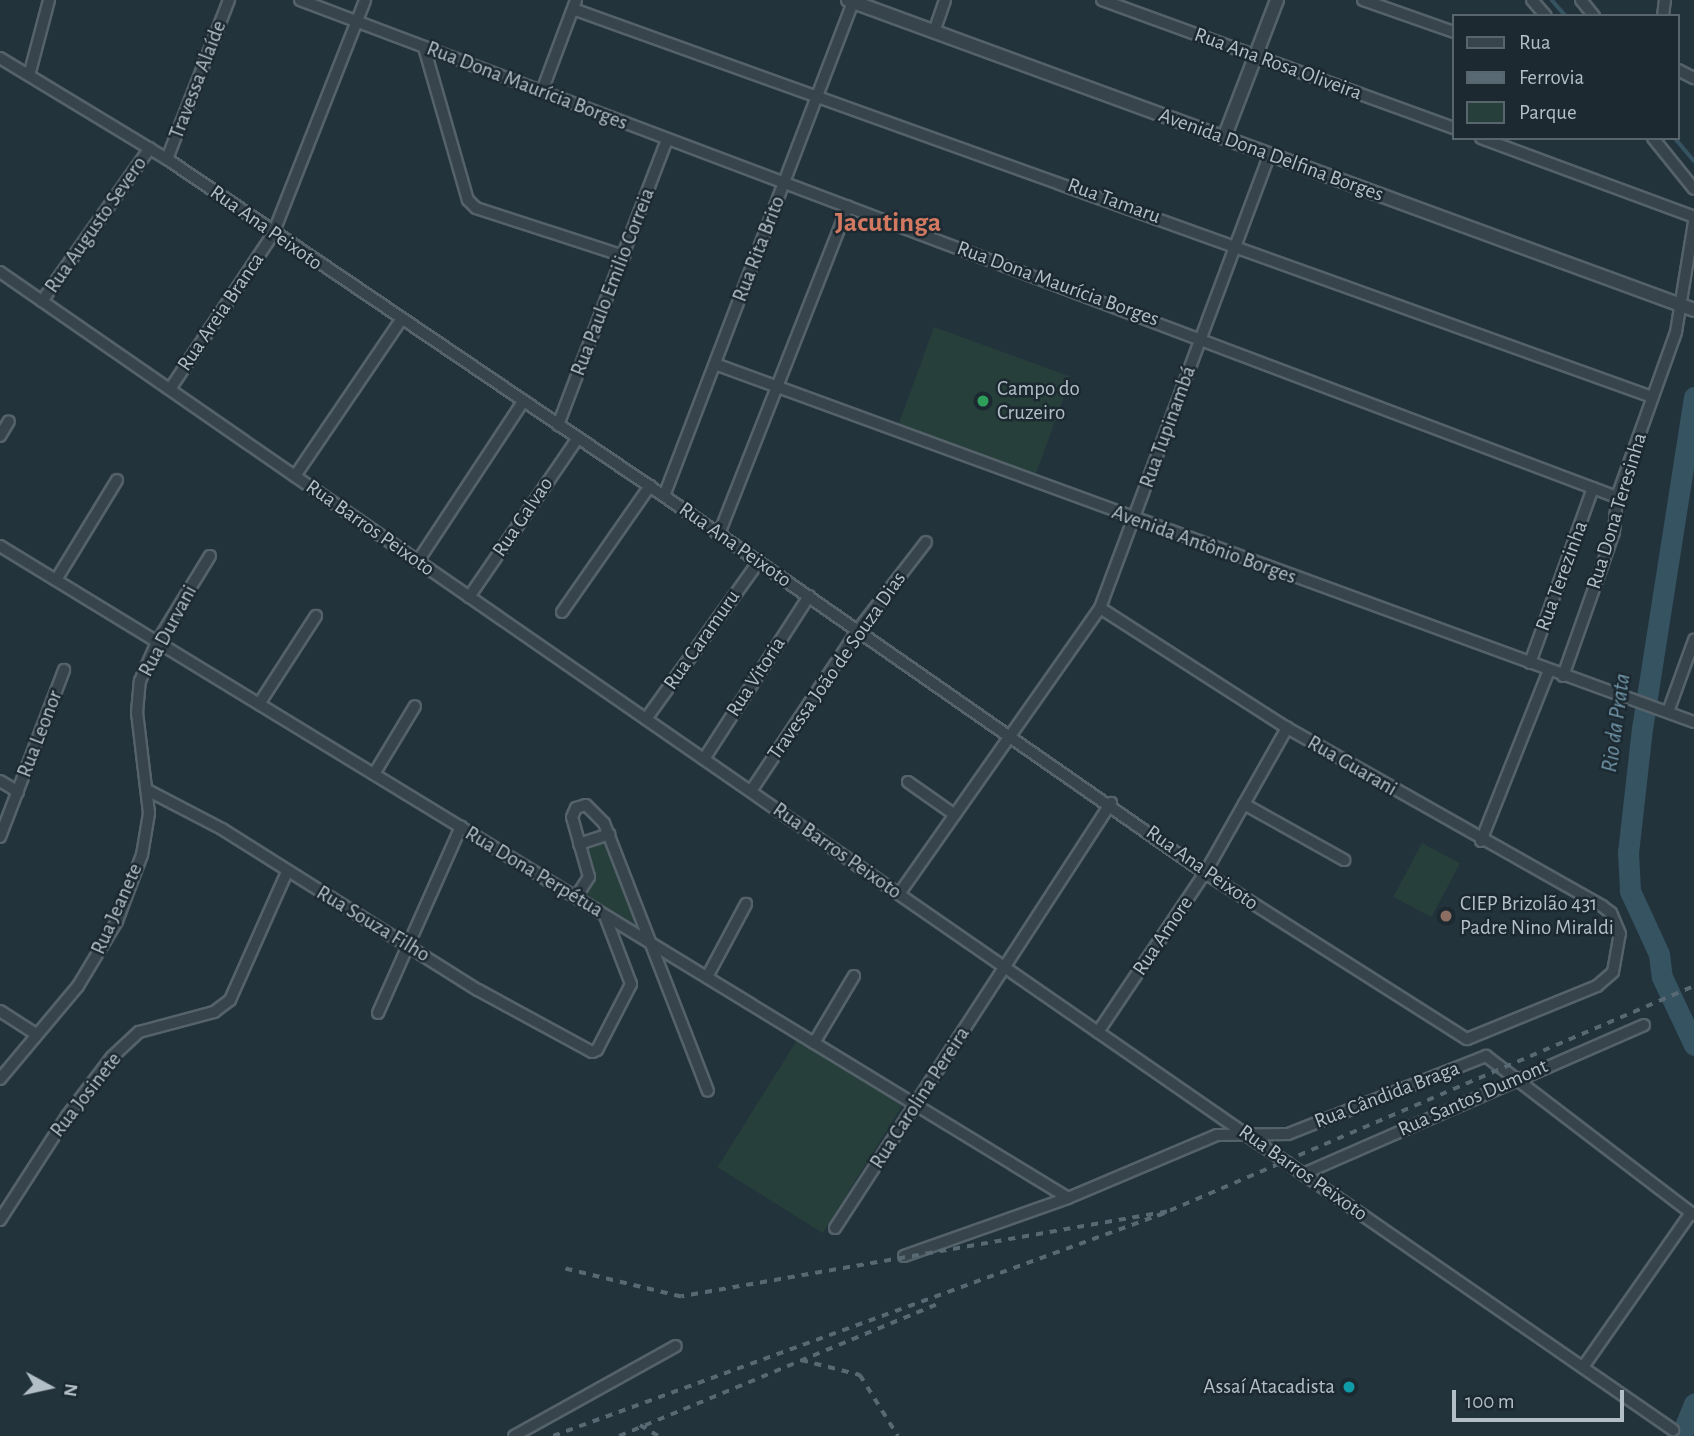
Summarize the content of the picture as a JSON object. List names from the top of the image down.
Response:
{
  "streets": {
    "street": [
      "Rua Ana Rosa Oliveira",
      "Travessa Alaíde",
      "Rua Dona Maurícia Borges",
      "Avenida Dona Delfina Borges",
      "Rua Tamaru",
      "Rua Augusto Severo",
      "Rua Ana Peixoto",
      "Rua Rita Brito",
      "Rua Paulo Emilio Correia",
      "Rua Areia Branca",
      "Rua Tupinambá",
      "Rua Dona Teresinha",
      "Rua Galvao",
      "Rua Barros Peixoto",
      "Avenida Antônio Borges",
      "Rua Terezinha",
      "Rua Durvani",
      "Rua Caramuru",
      "Travessa João de Souza Dias",
      "Rua Vitoria",
      "Rua Leonor",
      "Rua Guarani",
      "Rua Dona Perpétua",
      "Rua Jeanete",
      "Rua Souza Filho",
      "Rua Amore",
      "Rua Josinete",
      "Rua Cândida Braga",
      "Rua Carolina Pereira",
      "Rua Santos Dumont"
    ]
  },
  "crossings": [
    ["Travessa Alaíde", "Rua Ana Peixoto"],
    ["Rua Dona Maurícia Borges", "Rua Rita Brito"],
    ["Rua Dona Maurícia Borges", "Rua Paulo Emilio Correia"],
    ["Rua Dona Maurícia Borges", "Rua Areia Branca"],
    ["Rua Dona Maurícia Borges", "Rua Tupinambá"],
    ["Rua Dona Maurícia Borges", "Rua Dona Teresinha"],
    ["Rua Dona Maurícia Borges", "Rua Terezinha"],
    ["Avenida Dona Delfina Borges", "Rua Rita Brito"],
    ["Avenida Dona Delfina Borges", "Rua Tupinambá"],
    ["Avenida Dona Delfina Borges", "Rua Dona Teresinha"],
    ["Rua Tamaru", "Rua Rita Brito"],
    ["Rua Tamaru", "Rua Tupinambá"],
    ["Rua Tamaru", "Rua Dona Teresinha"],
    ["Rua Augusto Severo", "Rua Ana Peixoto"],
    ["Rua Augusto Severo", "Rua Barros Peixoto"],
    ["Rua Ana Peixoto", "Rua Rita Brito"],
    ["Rua Ana Peixoto", "Rua Paulo Emilio Correia"],
    ["Rua Ana Peixoto", "Rua Areia Branca"],
    ["Rua Ana Peixoto", "Rua Tupinambá"],
    ["Rua Ana Peixoto", "Rua Galvao"],
    ["Rua Ana Peixoto", "Rua Caramuru"],
    ["Rua Ana Peixoto", "Travessa João de Souza Dias"],
    ["Rua Ana Peixoto", "Rua Vitoria"],
    ["Rua Ana Peixoto", "Rua Amore"],
    ["Rua Ana Peixoto", "Rua Cândida Braga"],
    ["Rua Ana Peixoto", "Rua Carolina Pereira"],
    ["Rua Rita Brito", "Avenida Antônio Borges"],
    ["Rua Areia Branca", "Rua Barros Peixoto"],
    ["Rua Tupinambá", "Rua Barros Peixoto"],
    ["Rua Tupinambá", "Avenida Antônio Borges"],
    ["Rua Tupinambá", "Rua Guarani"],
    ["Rua Dona Teresinha", "Avenida Antônio Borges"],
    ["Rua Galvao", "Rua Barros Peixoto"],
    ["Rua Barros Peixoto", "Rua Caramuru"],
    ["Rua Barros Peixoto", "Travessa João de Souza Dias"],
    ["Rua Barros Peixoto", "Rua Vitoria"],
    ["Rua Barros Peixoto", "Rua Amore"],
    ["Rua Barros Peixoto", "Rua Cândida Braga"],
    ["Rua Barros Peixoto", "Rua Carolina Pereira"],
    ["Rua Barros Peixoto", "Rua Santos Dumont"],
    ["Avenida Antônio Borges", "Rua Terezinha"],
    ["Rua Durvani", "Rua Dona Perpétua"],
    ["Rua Durvani", "Rua Jeanete"],
    ["Rua Durvani", "Rua Souza Filho"],
    ["Rua Guarani", "Rua Amore"],
    ["Rua Guarani", "Rua Cândida Braga"],
    ["Rua Dona Perpétua", "Rua Souza Filho"],
    ["Rua Dona Perpétua", "Rua Carolina Pereira"],
    ["Rua Jeanete", "Rua Souza Filho"],
    ["Rua Souza Filho", "Rua Josinete"],
    ["Rua Cândida Braga", "Rua Santos Dumont"]
  ],
  "districts": ["Jacutinga"],
  "water": ["Rio da Prata"],
  "places": ["Campo do Cruzeiro", "CIEP Brizolão 431 Padre Nino Miraldi", "Assaí Atacadista"],
  "legend": ["Rua", "Ferrovia", "Parque"],
  "scale_bar": "100 m",
  "north": "right"
}
